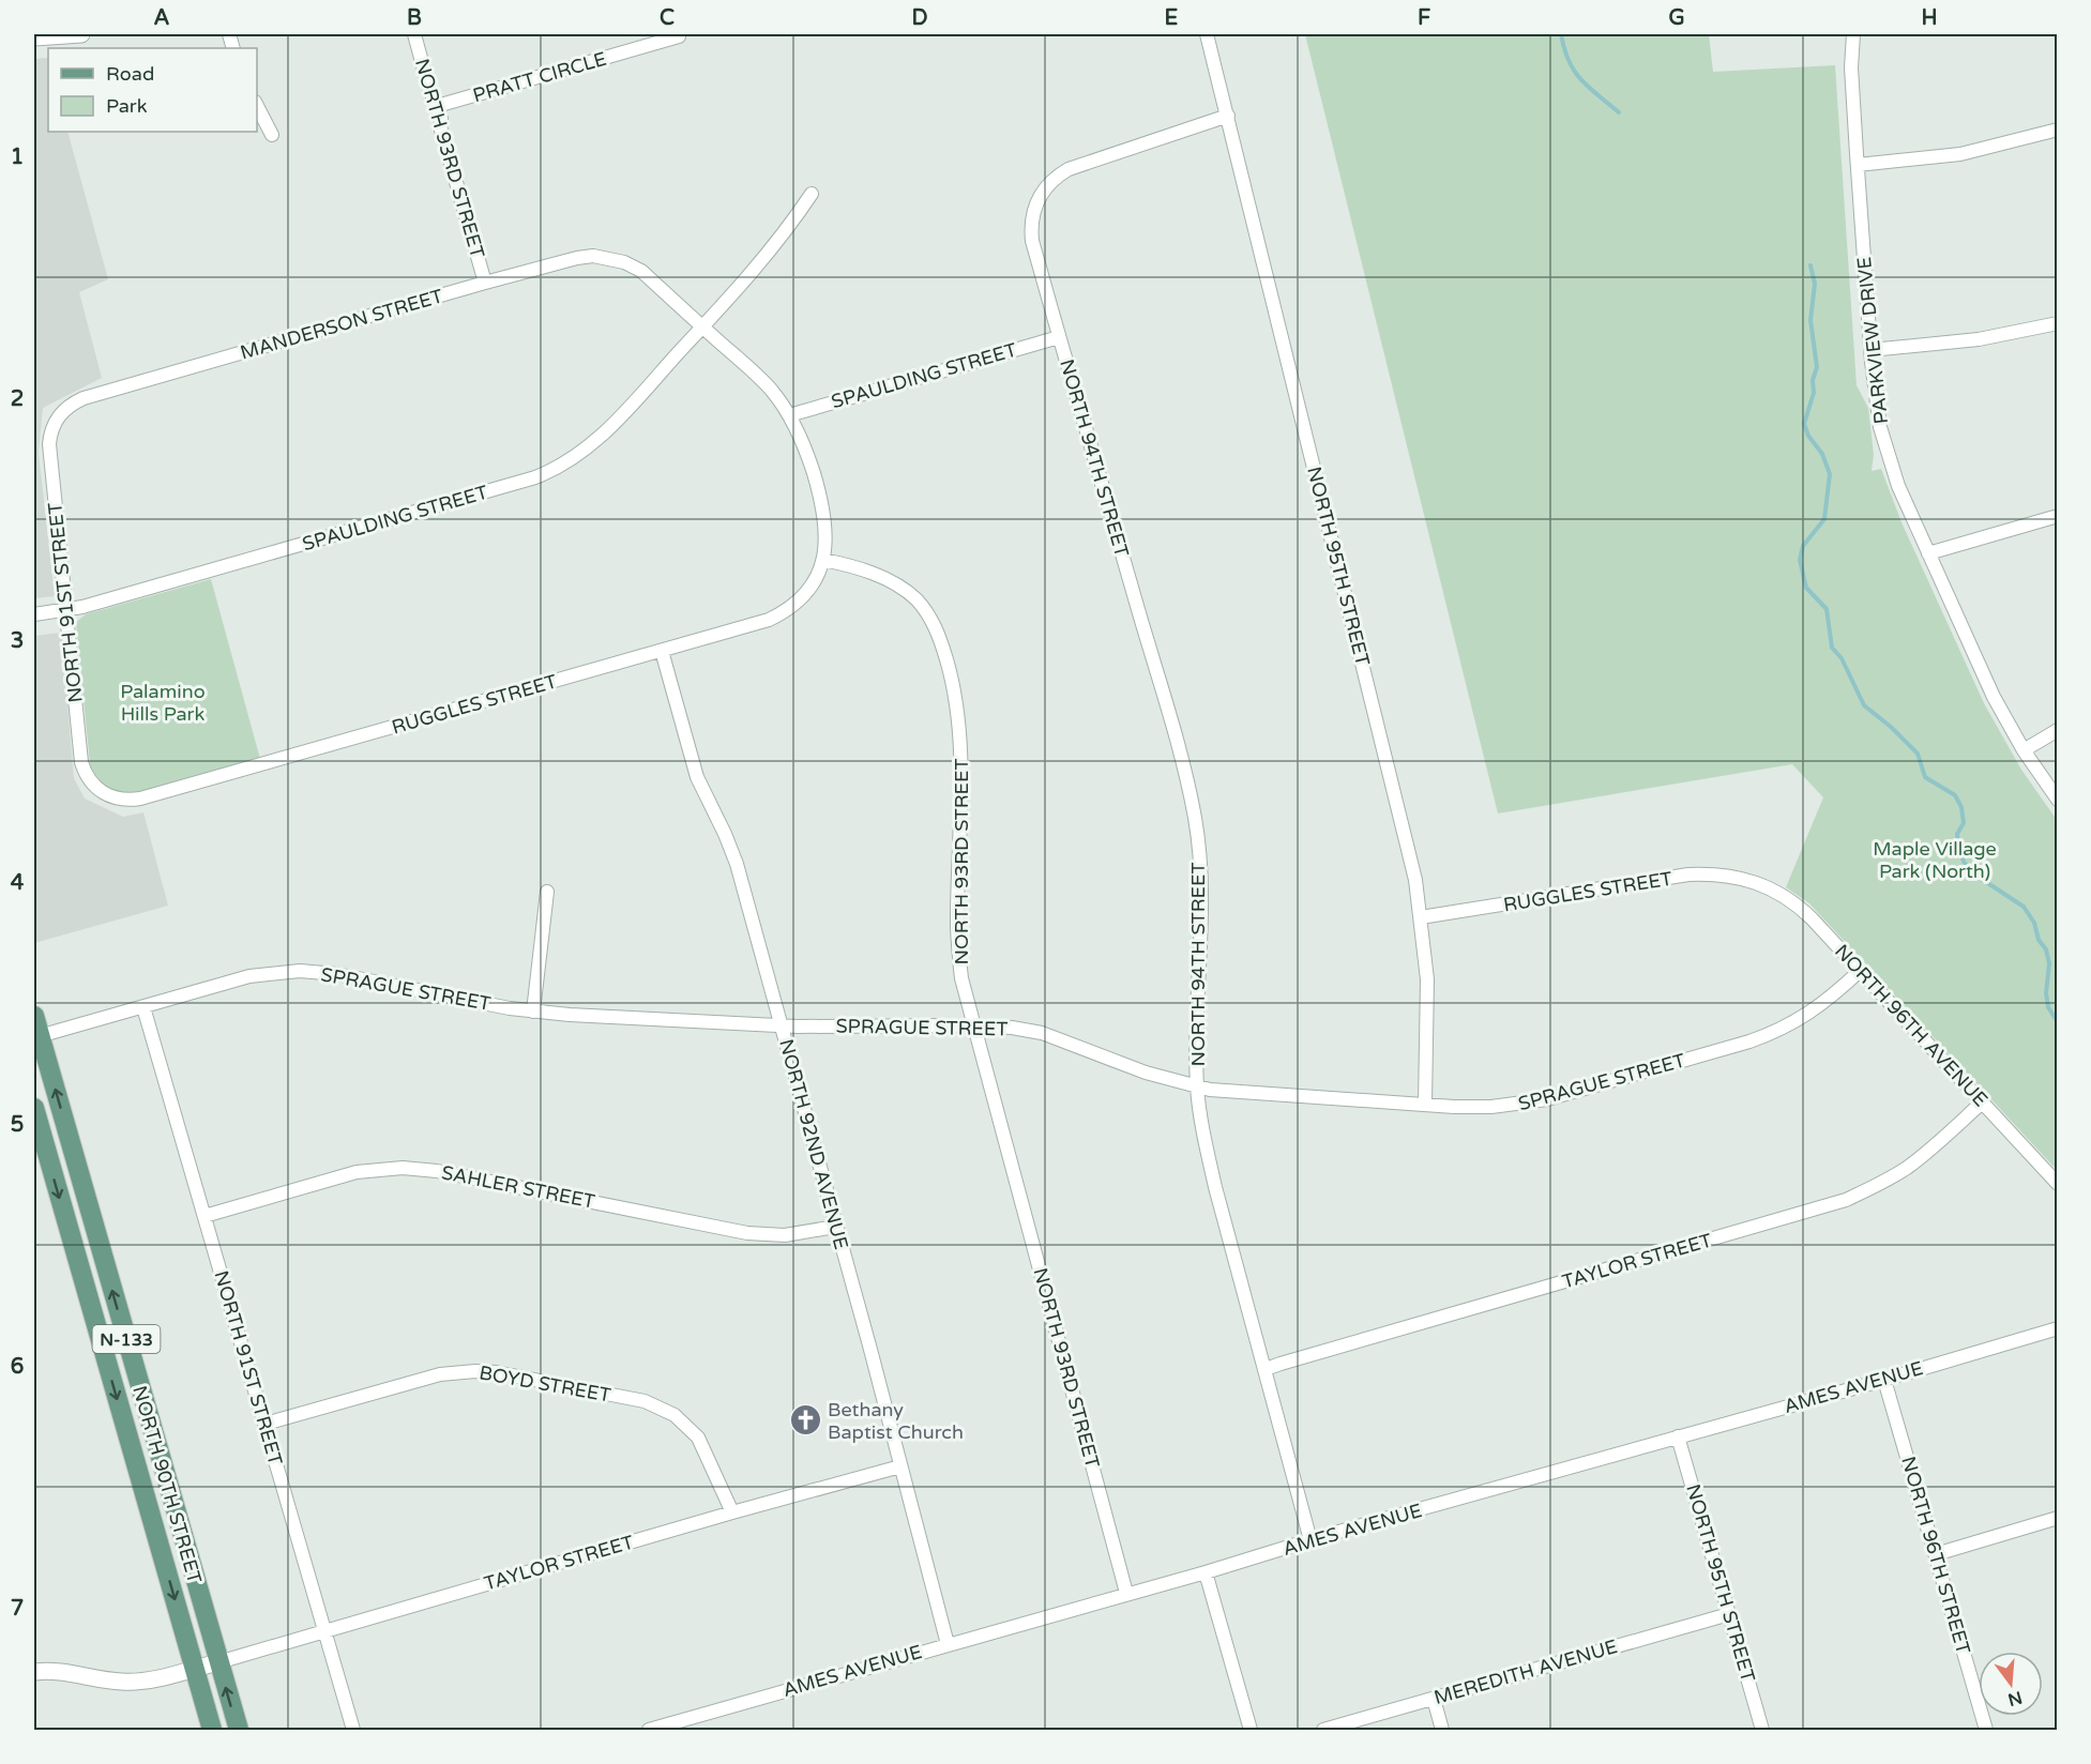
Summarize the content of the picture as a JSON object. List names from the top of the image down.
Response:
{
  "streets": {
    "main road": ["N-133", "NORTH 90TH STREET"],
    "street": [
      "PRATT CIRCLE",
      "NORTH 93RD STREET",
      "MANDERSON STREET",
      "PARKVIEW DRIVE",
      "SPAULDING STREET",
      "NORTH 94TH STREET",
      "NORTH 95TH STREET",
      "NORTH 91ST STREET",
      "RUGGLES STREET",
      "SPRAGUE STREET",
      "NORTH 96TH AVENUE",
      "NORTH 92ND AVENUE",
      "SAHLER STREET",
      "TAYLOR STREET",
      "BOYD STREET",
      "AMES AVENUE",
      "NORTH 96TH STREET",
      "MEREDITH AVENUE"
    ]
  },
  "crossings": [
    ["PRATT CIRCLE", "NORTH 93RD STREET"],
    ["NORTH 93RD STREET", "MANDERSON STREET"],
    ["NORTH 93RD STREET", "RUGGLES STREET"],
    ["NORTH 93RD STREET", "SPRAGUE STREET"],
    ["NORTH 93RD STREET", "AMES AVENUE"],
    ["MANDERSON STREET", "SPAULDING STREET"],
    ["MANDERSON STREET", "NORTH 91ST STREET"],
    ["SPAULDING STREET", "NORTH 94TH STREET"],
    ["SPAULDING STREET", "NORTH 91ST STREET"],
    ["NORTH 94TH STREET", "NORTH 95TH STREET"],
    ["NORTH 94TH STREET", "SPRAGUE STREET"],
    ["NORTH 94TH STREET", "TAYLOR STREET"],
    ["NORTH 94TH STREET", "AMES AVENUE"],
    ["NORTH 95TH STREET", "RUGGLES STREET"],
    ["NORTH 95TH STREET", "SPRAGUE STREET"],
    ["NORTH 95TH STREET", "AMES AVENUE"],
    ["NORTH 95TH STREET", "MEREDITH AVENUE"],
    ["NORTH 91ST STREET", "RUGGLES STREET"],
    ["NORTH 91ST STREET", "SPRAGUE STREET"],
    ["NORTH 91ST STREET", "SAHLER STREET"],
    ["NORTH 91ST STREET", "TAYLOR STREET"],
    ["NORTH 91ST STREET", "BOYD STREET"],
    ["RUGGLES STREET", "NORTH 96TH AVENUE"],
    ["RUGGLES STREET", "NORTH 92ND AVENUE"],
    ["SPRAGUE STREET", "NORTH 96TH AVENUE"],
    ["SPRAGUE STREET", "NORTH 92ND AVENUE"],
    ["SPRAGUE STREET", "NORTH 90TH STREET"],
    ["NORTH 96TH AVENUE", "TAYLOR STREET"],
    ["NORTH 92ND AVENUE", "SAHLER STREET"],
    ["NORTH 92ND AVENUE", "TAYLOR STREET"],
    ["NORTH 92ND AVENUE", "AMES AVENUE"],
    ["TAYLOR STREET", "BOYD STREET"],
    ["TAYLOR STREET", "NORTH 90TH STREET"],
    ["AMES AVENUE", "NORTH 96TH STREET"]
  ],
  "parks": ["Palamino Hills Park", "Maple Village Park (North)"],
  "places": {
    "church": ["Bethany Baptist Church"]
  },
  "legend": ["Road", "Park"],
  "north": "bottom",
  "grid": {
    "columns": [
      "A",
      "B",
      "C",
      "D",
      "E",
      "F",
      "G",
      "H"
    ],
    "rows": [
      "1",
      "2",
      "3",
      "4",
      "5",
      "6",
      "7"
    ]
  }
}
